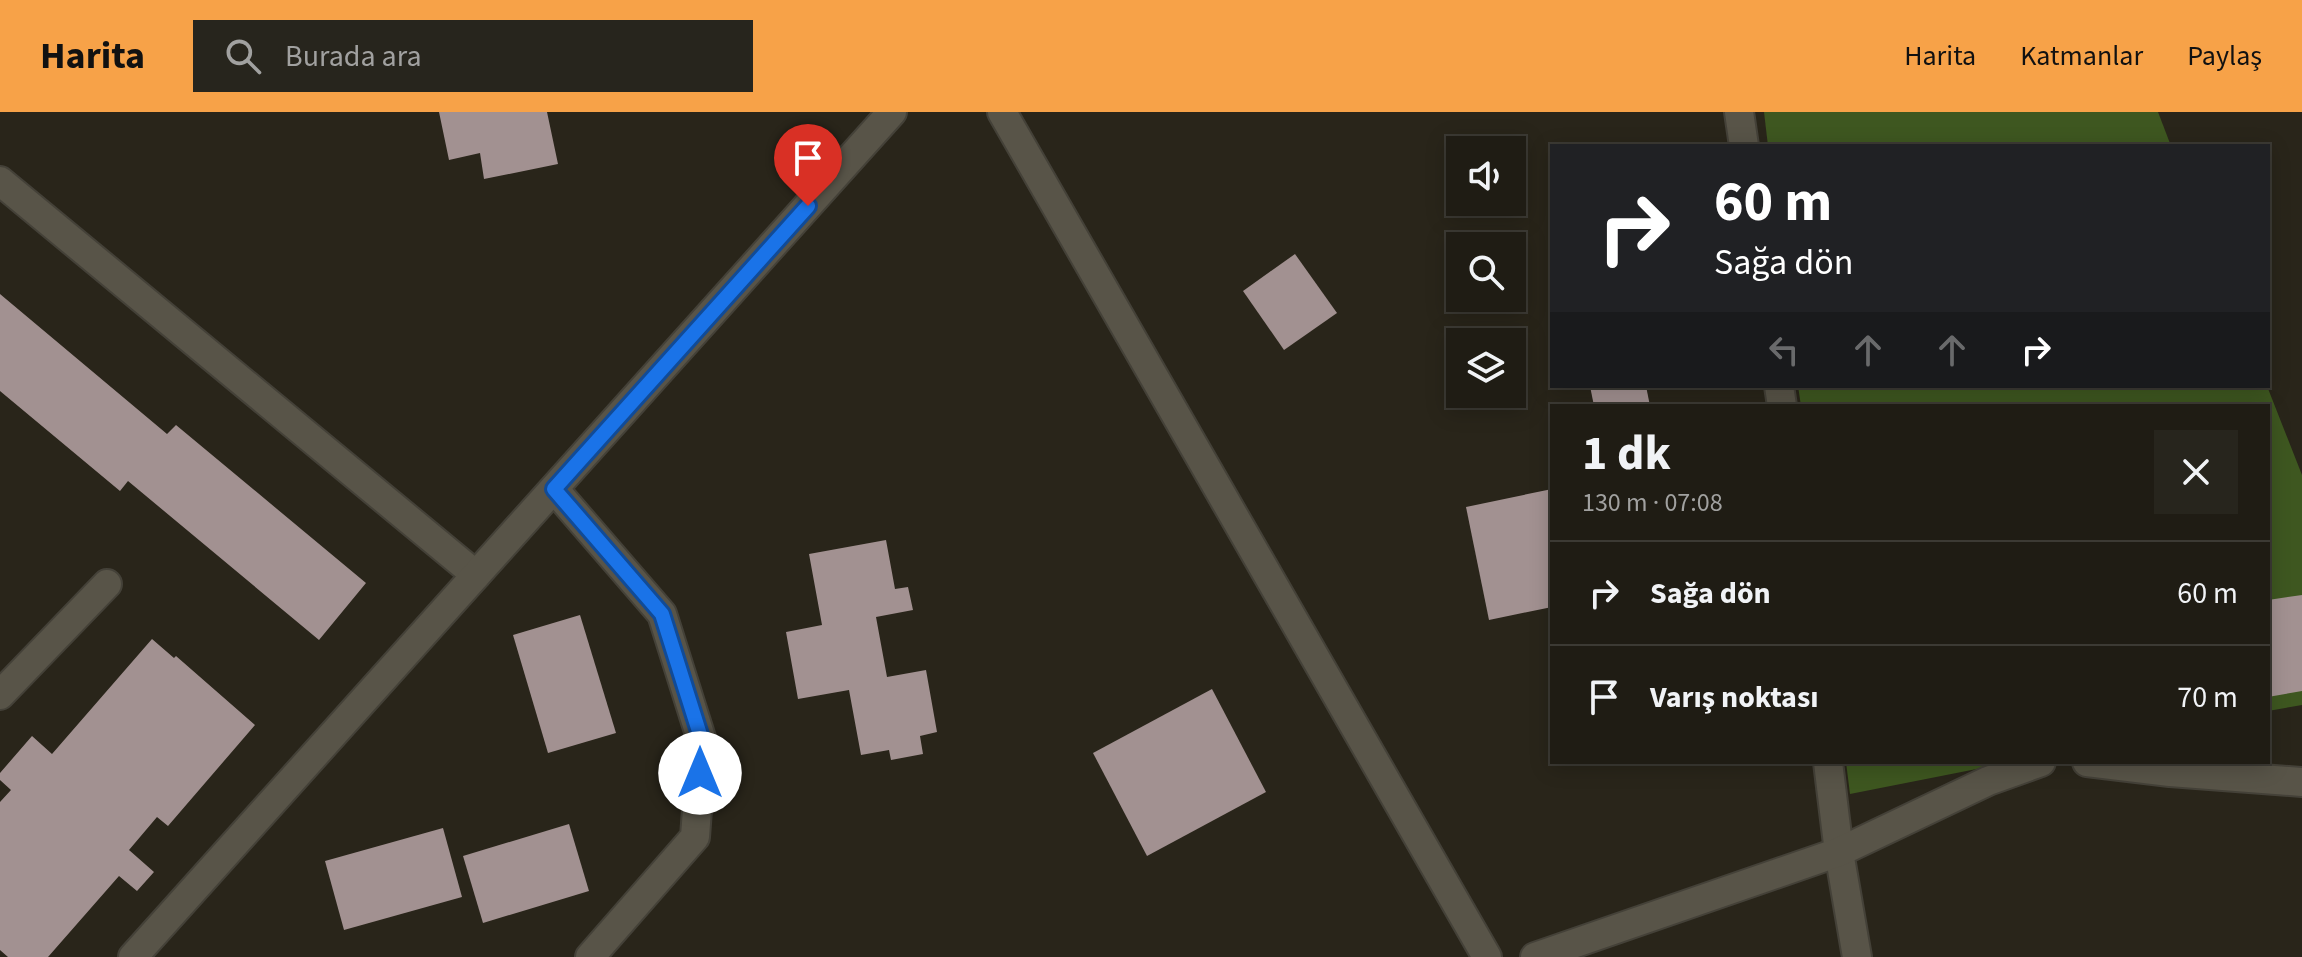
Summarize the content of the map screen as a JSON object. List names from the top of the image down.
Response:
{
  "page": {
    "header": "Harita",
    "search": "Burada ara",
    "nav": ["Harita", "Katmanlar", "Paylaş"],
    "turn": ["60 m", "Sağa dön"],
    "heading": ["1 dk", "130 m · 07:08"],
    "list": [
      {
        "name": "Sağa dön",
        "value": "60 m"
      },
      {
        "name": "Varış noktası",
        "value": "70 m"
      }
    ]
  }
}
